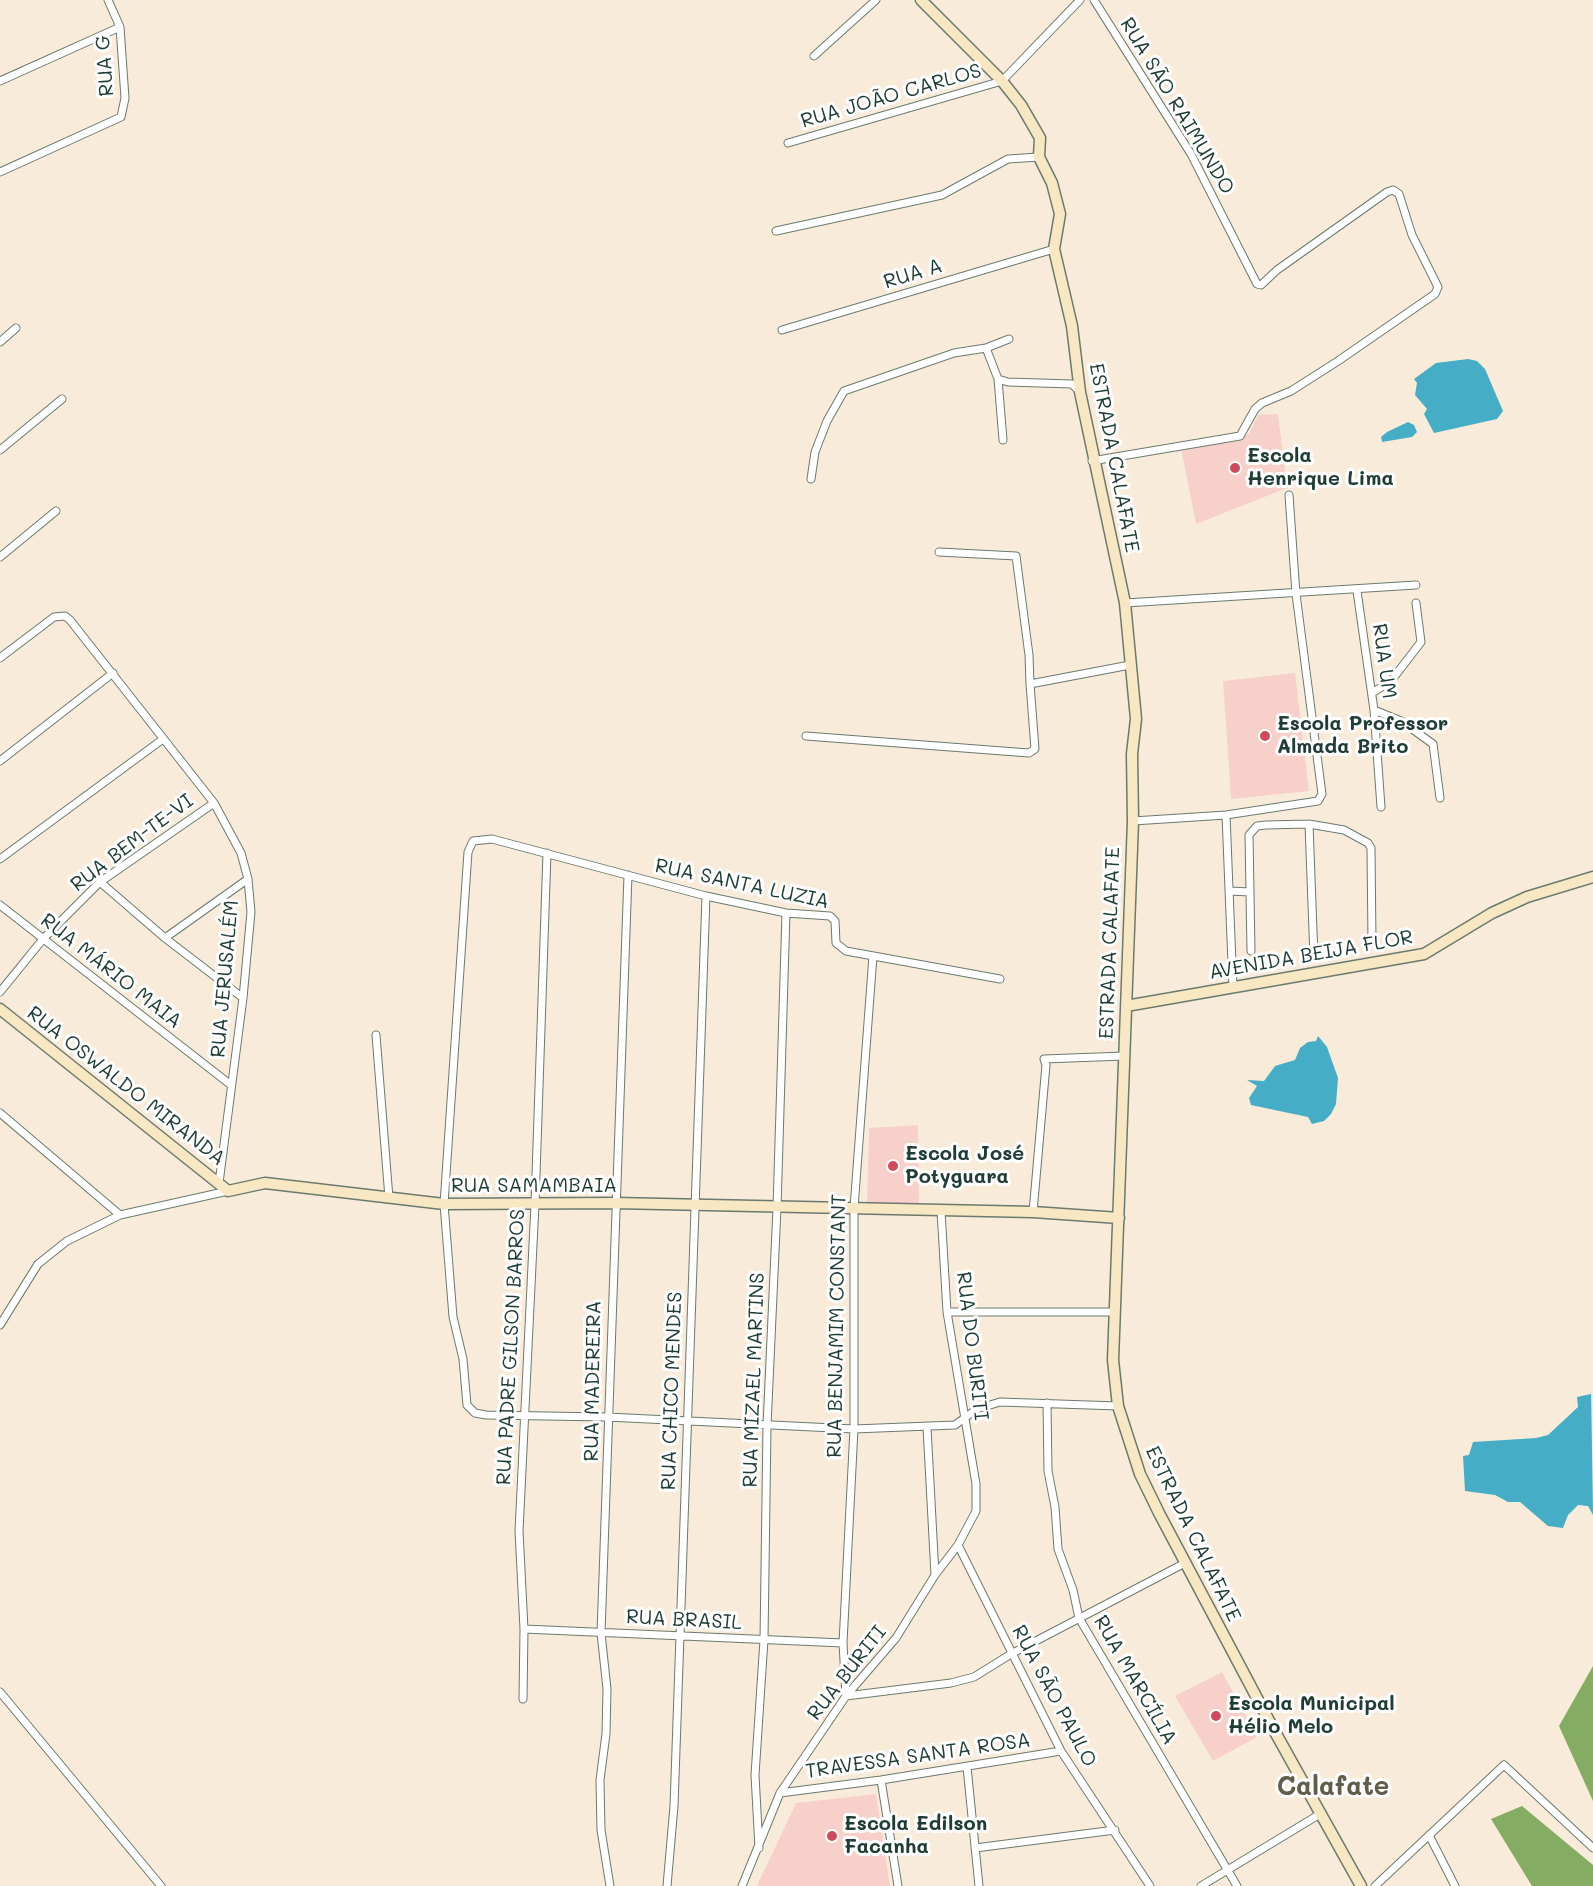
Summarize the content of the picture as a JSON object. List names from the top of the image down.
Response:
{
  "streets": {
    "street": [
      "RUA G",
      "RUA JOÃO CARLOS",
      "RUA SÃO RAIMUNDO",
      "RUA A",
      "ESTRADA CALAFATE",
      "RUA UM",
      "RUA BEM-TE-VI",
      "RUA SANTA LUZIA",
      "AVENIDA BEIJA FLOR",
      "RUA MÁRIO MAIA",
      "RUA JERUSALÉM",
      "RUA OSWALDO MIRANDA",
      "RUA SAMAMBAIA",
      "RUA BENJAMIM CONSTANT",
      "RUA DO BURITI",
      "RUA PADRE GILSON BARROS",
      "RUA MIZAEL MARTINS",
      "RUA MADEREIRA",
      "RUA CHICO MENDES",
      "RUA BRASIL",
      "RUA BURITI",
      "RUA MARCÍLIA",
      "RUA SÃO PAULO",
      "TRAVESSA SANTA ROSA"
    ]
  },
  "crossings": [
    ["RUA JOÃO CARLOS", "ESTRADA CALAFATE"],
    ["RUA SÃO RAIMUNDO", "ESTRADA CALAFATE"],
    ["RUA A", "ESTRADA CALAFATE"],
    ["ESTRADA CALAFATE", "AVENIDA BEIJA FLOR"],
    ["ESTRADA CALAFATE", "RUA SAMAMBAIA"],
    ["RUA BEM-TE-VI", "RUA MÁRIO MAIA"],
    ["RUA BEM-TE-VI", "RUA JERUSALÉM"],
    ["RUA SANTA LUZIA", "RUA SAMAMBAIA"],
    ["RUA SANTA LUZIA", "RUA BENJAMIM CONSTANT"],
    ["RUA SANTA LUZIA", "RUA PADRE GILSON BARROS"],
    ["RUA SANTA LUZIA", "RUA MIZAEL MARTINS"],
    ["RUA SANTA LUZIA", "RUA MADEREIRA"],
    ["RUA SANTA LUZIA", "RUA CHICO MENDES"],
    ["RUA MÁRIO MAIA", "RUA JERUSALÉM"],
    ["RUA JERUSALÉM", "RUA OSWALDO MIRANDA"],
    ["RUA OSWALDO MIRANDA", "RUA SAMAMBAIA"],
    ["RUA SAMAMBAIA", "RUA BENJAMIM CONSTANT"],
    ["RUA SAMAMBAIA", "RUA DO BURITI"],
    ["RUA SAMAMBAIA", "RUA PADRE GILSON BARROS"],
    ["RUA SAMAMBAIA", "RUA MIZAEL MARTINS"],
    ["RUA SAMAMBAIA", "RUA MADEREIRA"],
    ["RUA SAMAMBAIA", "RUA CHICO MENDES"],
    ["RUA BENJAMIM CONSTANT", "RUA BRASIL"],
    ["RUA BENJAMIM CONSTANT", "RUA BURITI"],
    ["RUA DO BURITI", "RUA BURITI"],
    ["RUA PADRE GILSON BARROS", "RUA BRASIL"],
    ["RUA MIZAEL MARTINS", "RUA BRASIL"],
    ["RUA MIZAEL MARTINS", "RUA BURITI"],
    ["RUA MADEREIRA", "RUA BRASIL"],
    ["RUA CHICO MENDES", "RUA BRASIL"],
    ["RUA BURITI", "RUA SÃO PAULO"],
    ["RUA BURITI", "TRAVESSA SANTA ROSA"],
    ["RUA SÃO PAULO", "TRAVESSA SANTA ROSA"]
  ],
  "districts": ["Calafate"],
  "places": [
    "Escola Henrique Lima",
    "Escola Professor Almada Brito",
    "Escola José Potyguara",
    "Escola Municipal Hélio Melo",
    "Escola Edilson Facanha"
  ]
}
